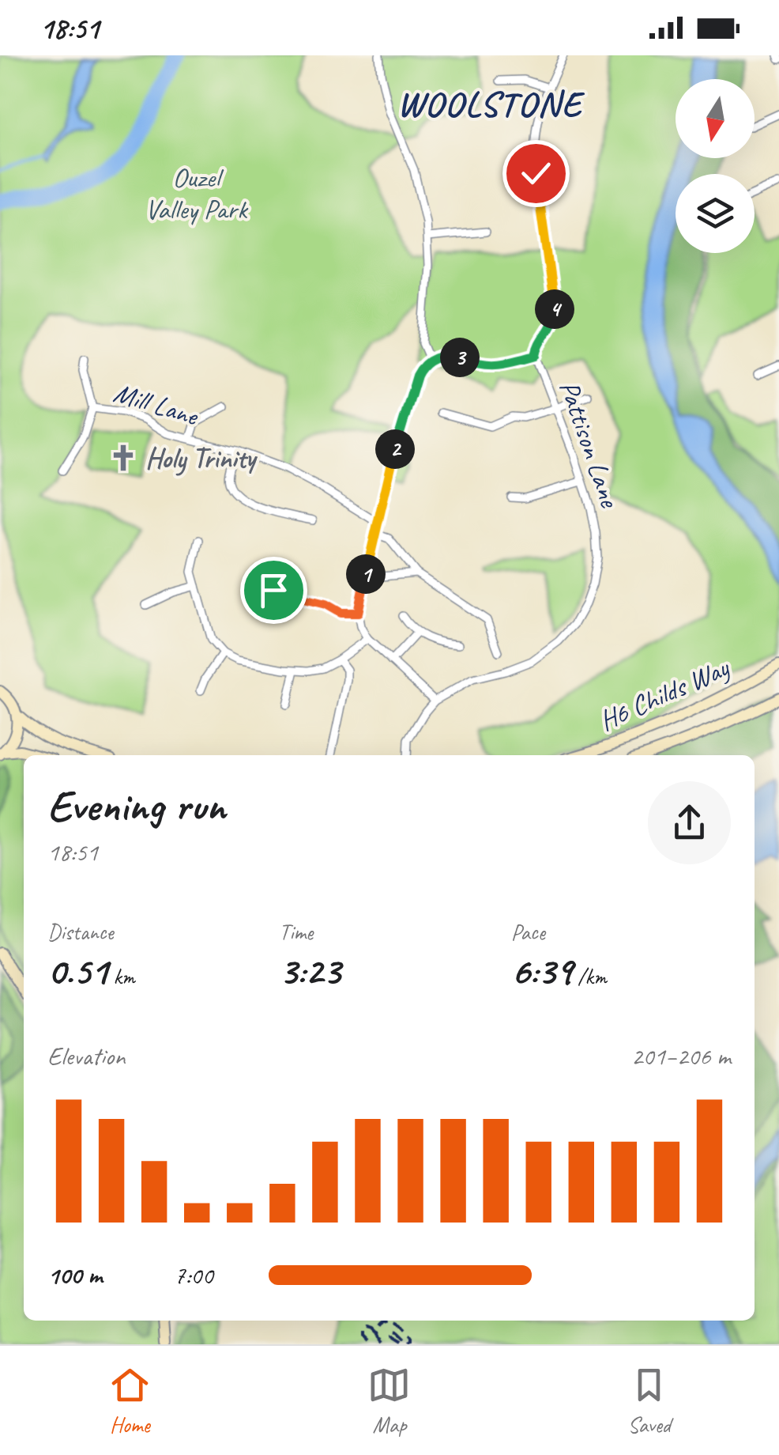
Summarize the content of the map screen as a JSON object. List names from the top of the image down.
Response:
{
  "streets": {
    "street": ["Mill Lane", "Pattison Lane", "H6 Childs Way"]
  },
  "districts": ["WOOLSTONE"],
  "parks": ["Ouzel Valley Park"],
  "places": {
    "church": ["Holy Trinity"]
  },
  "north": "bottom",
  "page": {
    "status": "18:51",
    "pins": [
      "4",
      "3",
      "2",
      "1"
    ],
    "heading": ["Evening run", "18:51"],
    "stats": [
      ["Distance", "0.51 km"],
      ["Time", "3:23"],
      ["Pace", "6:39 /km"]
    ],
    "chart": ["Elevation", "201–206 m"],
    "list": [
      {
        "name": "100 m",
        "note": "7:00"
      }
    ],
    "tabs": ["Home", "Map", "Saved"]
  }
}
